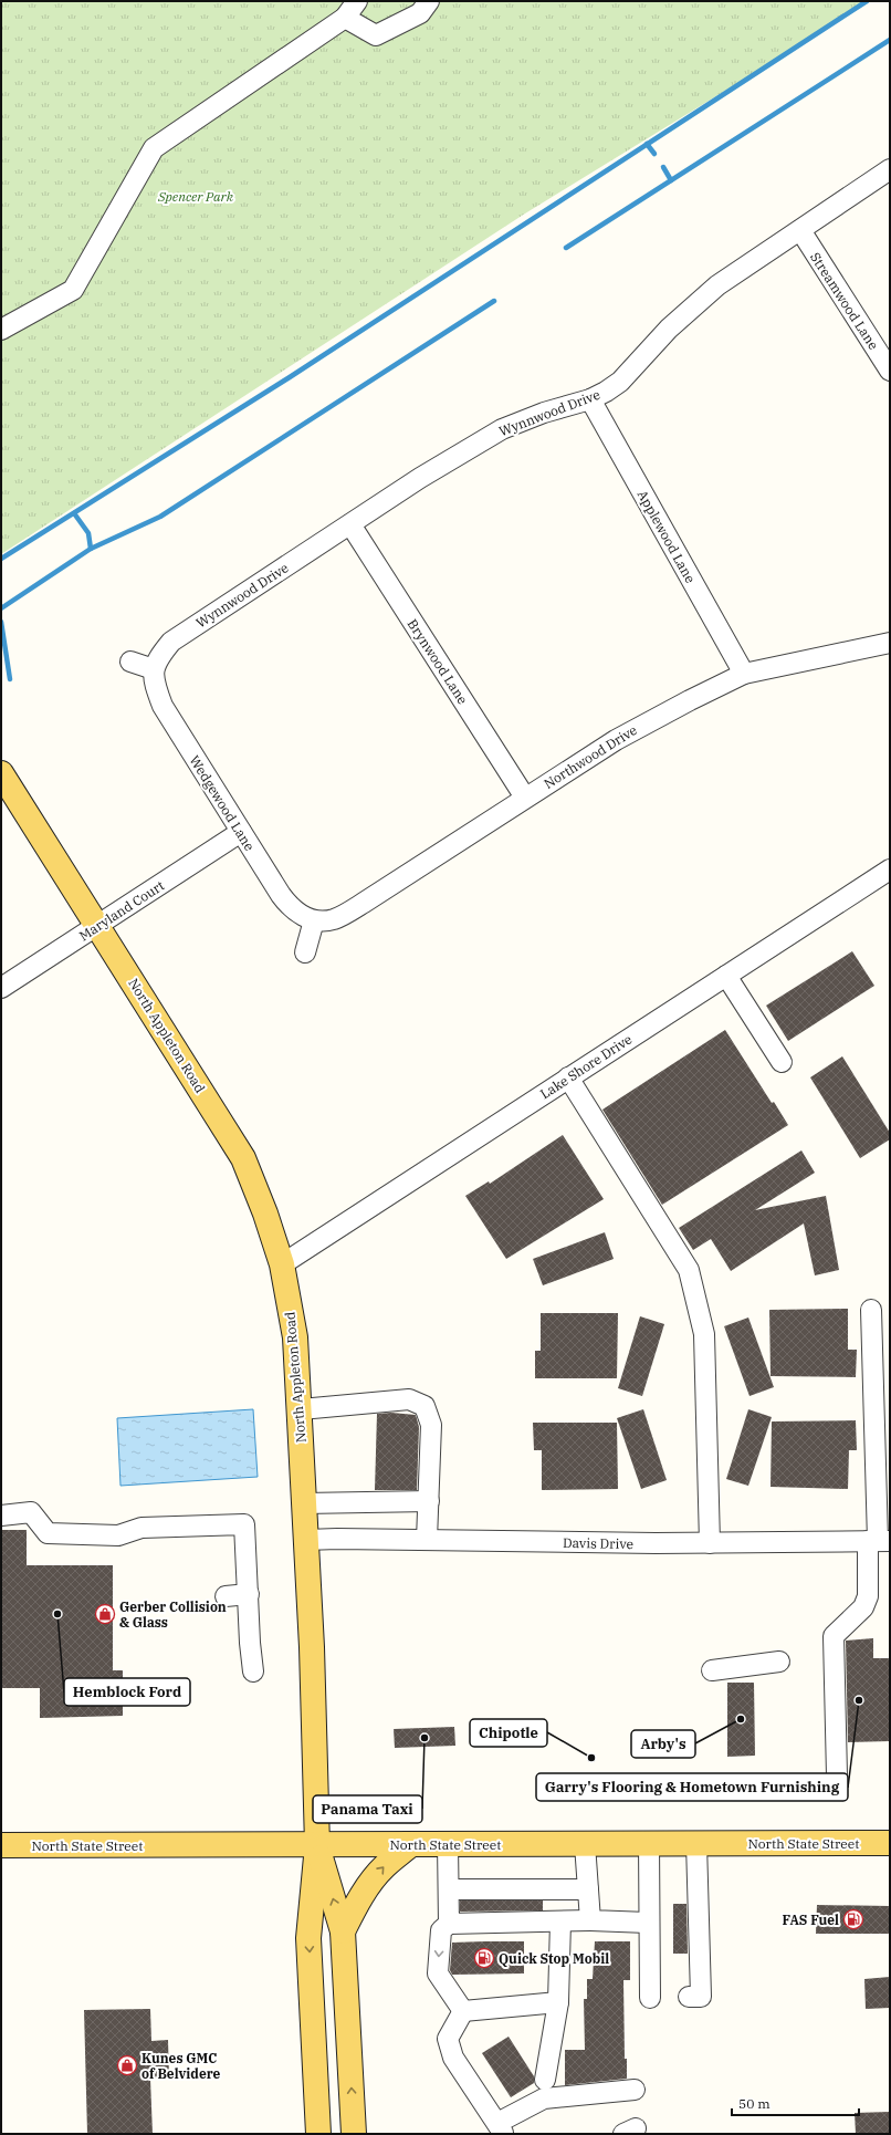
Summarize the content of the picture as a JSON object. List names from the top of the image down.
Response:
{
  "streets": {
    "main road": ["North Appleton Road", "North State Street"],
    "street": [
      "Streamwood Lane",
      "Wynnwood Drive",
      "Applewood Lane",
      "Brynwood Lane",
      "Northwood Drive",
      "Wedgewood Lane",
      "Maryland Court",
      "Lake Shore Drive",
      "Davis Drive"
    ]
  },
  "crossings": [
    ["Streamwood Lane", "Wynnwood Drive"],
    ["Wynnwood Drive", "Applewood Lane"],
    ["Wynnwood Drive", "Brynwood Lane"],
    ["Wynnwood Drive", "Wedgewood Lane"],
    ["Applewood Lane", "Northwood Drive"],
    ["Brynwood Lane", "Northwood Drive"],
    ["Northwood Drive", "Wedgewood Lane"],
    ["Wedgewood Lane", "Maryland Court"],
    ["Maryland Court", "North Appleton Road"],
    ["North Appleton Road", "Lake Shore Drive"],
    ["North Appleton Road", "Davis Drive"],
    ["North Appleton Road", "North State Street"]
  ],
  "parks": ["Spencer Park"],
  "places": {
    "other": [
      "Hemblock Ford",
      "Garry's Flooring & Hometown Furnishing",
      "Arby's",
      "Panama Taxi",
      "Chipotle"
    ],
    "shop": ["Gerber Collision & Glass", "Kunes GMC of Belvidere"],
    "fuel station": ["FAS Fuel", "Quick Stop Mobil"]
  },
  "scale_bar": "50 m"
}
